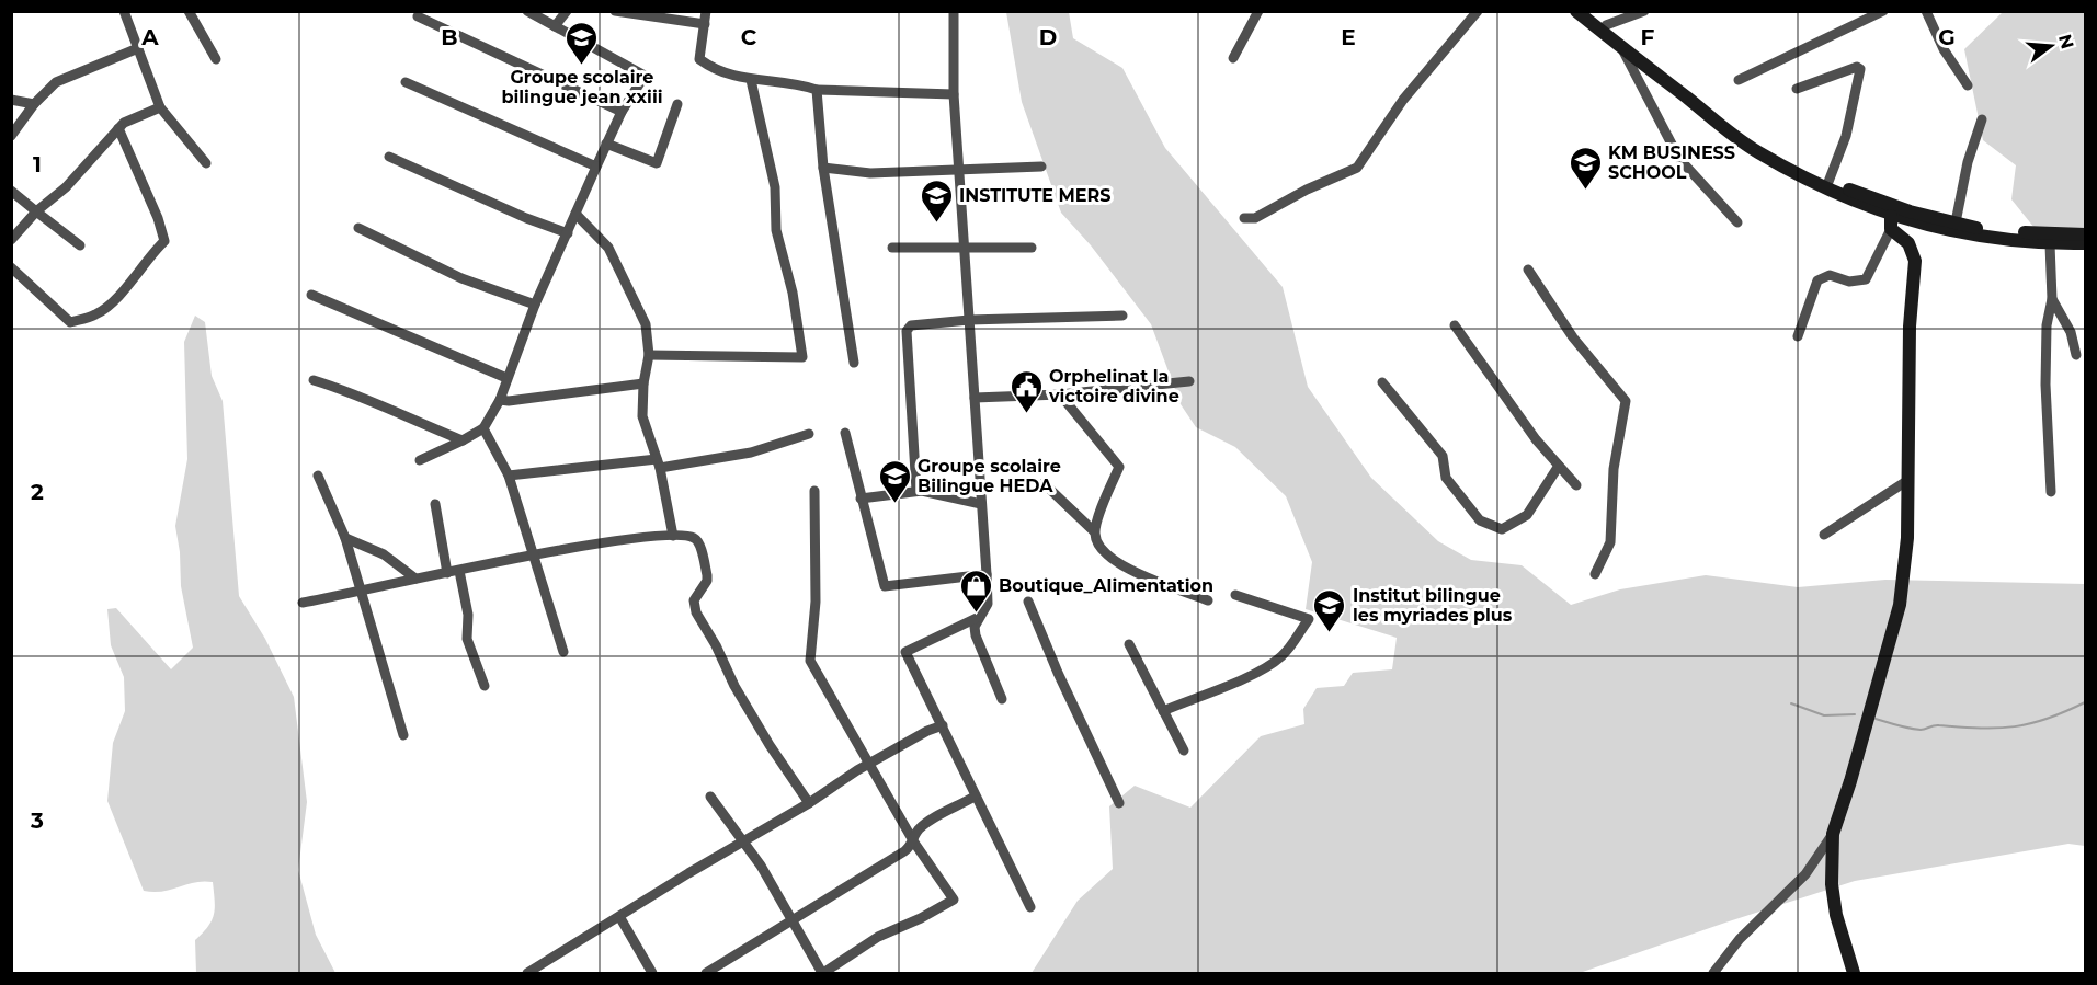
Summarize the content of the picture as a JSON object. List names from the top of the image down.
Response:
{
  "places": {
    "school or university": [
      "Groupe scolaire bilingue jean xxiii",
      "KM BUSINESS SCHOOL",
      "INSTITUTE MERS",
      "Groupe scolaire Bilingue HEDA",
      "Institut bilingue les myriades plus"
    ],
    "public building": ["Orphelinat la victoire divine"],
    "shop": ["Boutique_Alimentation"]
  },
  "north": "right",
  "grid": {
    "columns": [
      "A",
      "B",
      "C",
      "D",
      "E",
      "F",
      "G"
    ],
    "rows": ["1", "2", "3"]
  }
}
